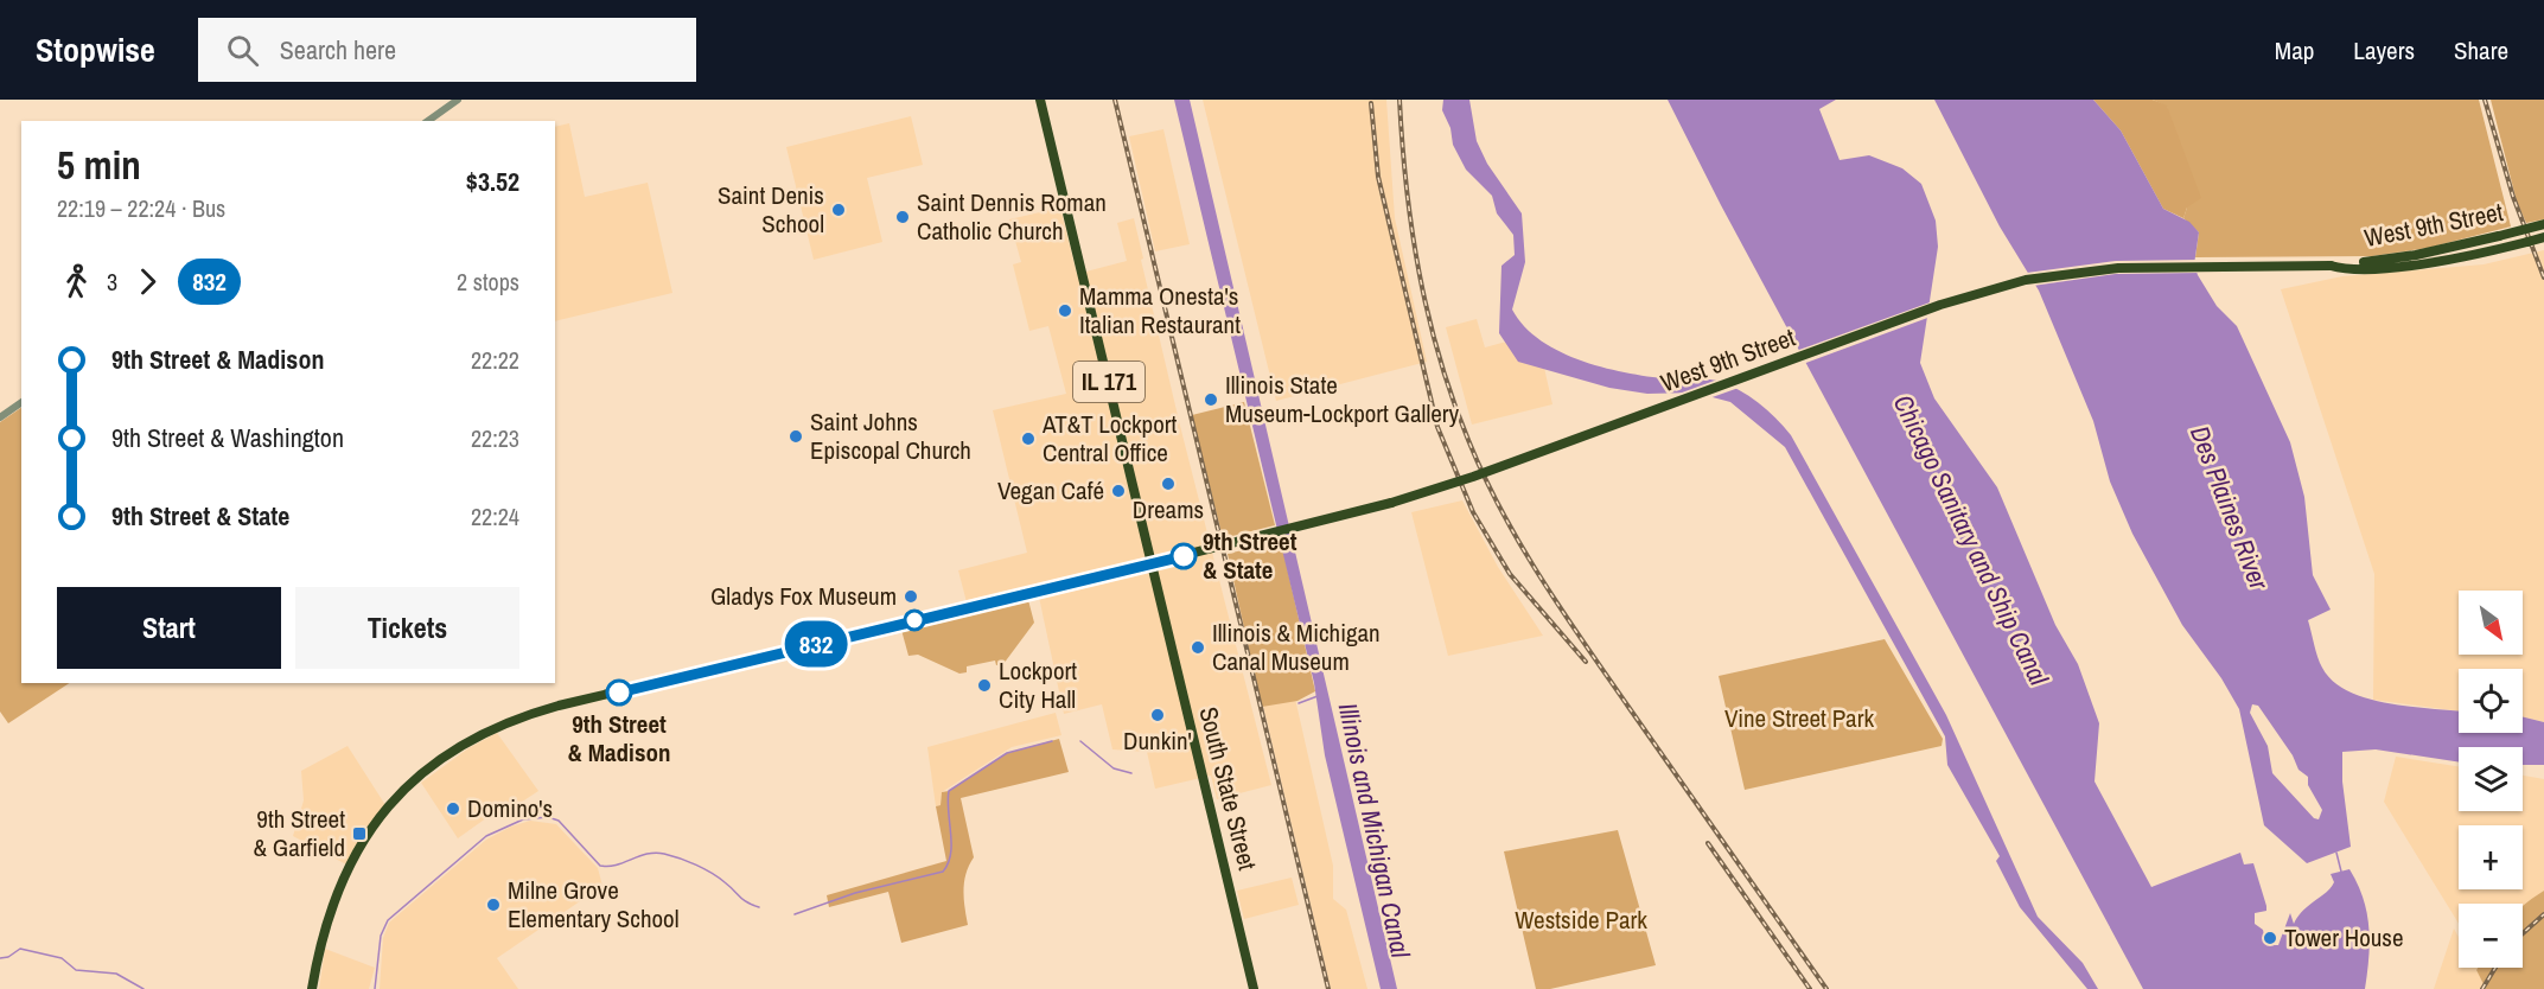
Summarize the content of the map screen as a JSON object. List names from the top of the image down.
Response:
{
  "streets": {
    "main road": ["West 9th Street", "IL 171", "South State Street"]
  },
  "crossings": [
    ["West 9th Street", "South State Street"]
  ],
  "water": ["Des Plaines River", "Chicago Sanitary and Ship Canal", "Illinois and Michigan Canal"],
  "parks": ["Vine Street Park", "Westside Park"],
  "places": {
    "other": [
      "Saint Denis School",
      "Saint Dennis Roman Catholic Church",
      "Mamma Onesta's Italian Restaurant",
      "Illinois State Museum-Lockport Gallery",
      "Saint Johns Episcopal Church",
      "AT&T Lockport Central Office",
      "Dreams",
      "Vegan Café",
      "9th Street & State",
      "Gladys Fox Museum",
      "Illinois & Michigan Canal Museum",
      "Lockport City Hall",
      "9th Street & Madison",
      "Dunkin'",
      "Domino's",
      "Milne Grove Elementary School",
      "Tower House"
    ],
    "transit": ["9th Street & Garfield"]
  },
  "lines": ["bus line 832"],
  "north": "bottom right",
  "page": {
    "header": "Stopwise",
    "search": "Search here",
    "nav": ["Map", "Layers", "Share"],
    "on_map": "832",
    "heading": ["5 min", "22:19 – 22:24 · Bus", "$3.52"],
    "legs": ["3", "832", "2 stops"],
    "list": [
      {
        "name": "9th Street & Madison",
        "value": "22:22"
      },
      {
        "name": "9th Street & Washington",
        "value": "22:23"
      },
      {
        "name": "9th Street & State",
        "value": "22:24"
      }
    ],
    "buttons": ["Start", "Tickets"],
    "map_buttons": ["+", "−"]
  }
}
